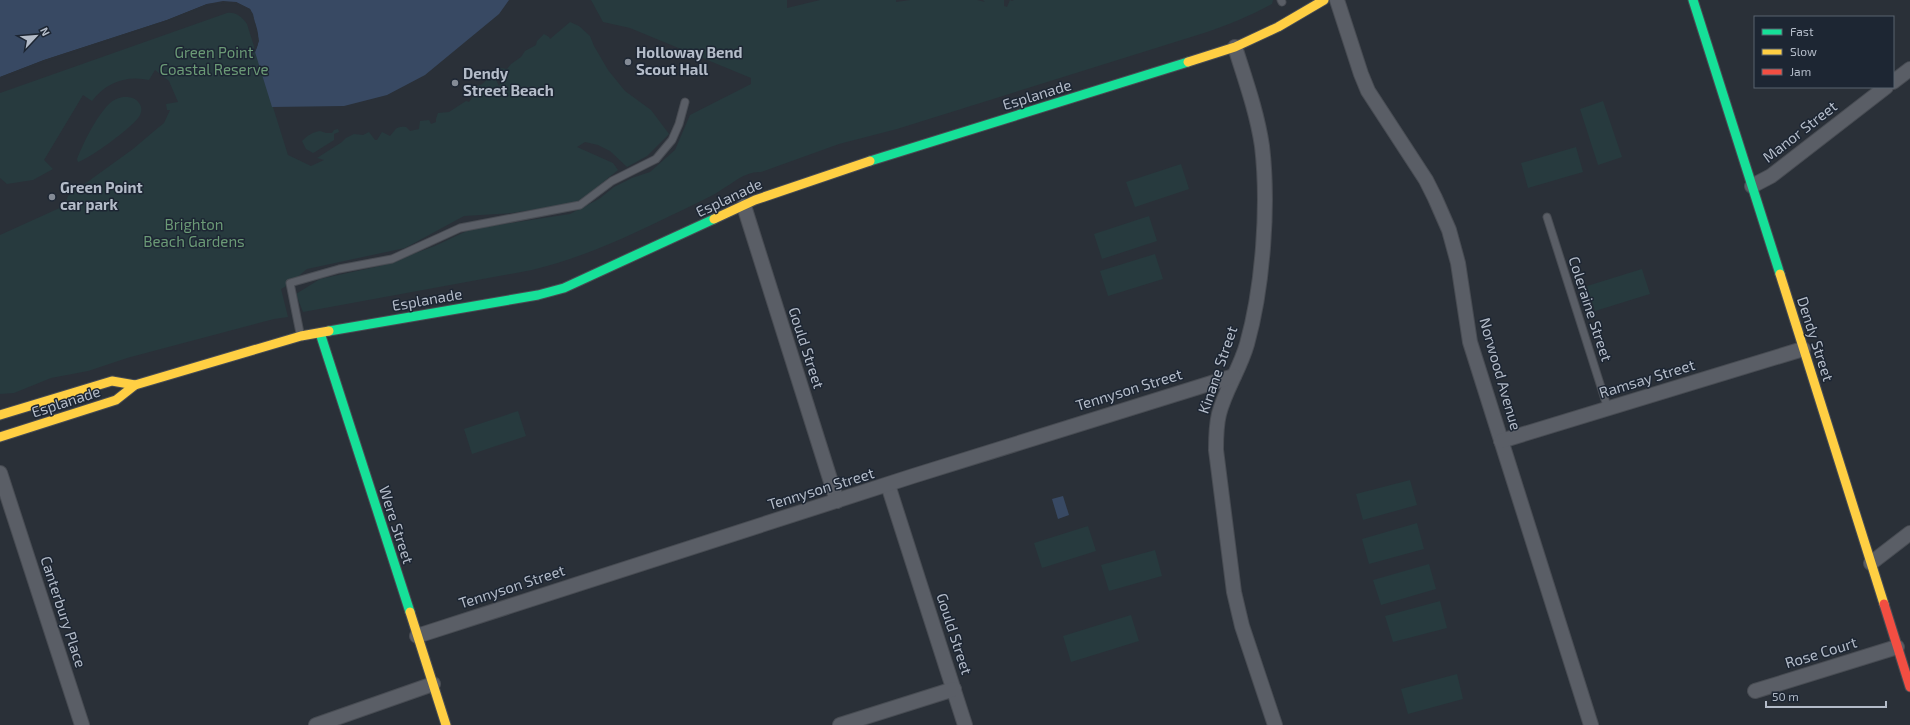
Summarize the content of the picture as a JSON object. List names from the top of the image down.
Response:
{
  "streets": {
    "main road": ["Esplanade", "Dendy Street", "Were Street"],
    "street": [
      "Manor Street",
      "Gould Street",
      "Kinane Street",
      "Norwood Avenue",
      "Ramsay Street",
      "Tennyson Street",
      "Canterbury Place",
      "Rose Court"
    ],
    "lane": ["Coleraine Street"]
  },
  "crossings": [
    ["Esplanade", "Gould Street"],
    ["Esplanade", "Kinane Street"],
    ["Esplanade", "Were Street"],
    ["Manor Street", "Dendy Street"],
    ["Coleraine Street", "Ramsay Street"],
    ["Dendy Street", "Ramsay Street"],
    ["Dendy Street", "Rose Court"],
    ["Gould Street", "Tennyson Street"],
    ["Kinane Street", "Tennyson Street"],
    ["Norwood Avenue", "Ramsay Street"],
    ["Tennyson Street", "Were Street"]
  ],
  "parks": ["Green Point Coastal Reserve", "Brighton Beach Gardens"],
  "places": ["Holloway Bend Scout Hall", "Dendy Street Beach", "Green Point car park"],
  "legend": ["Fast", "Slow", "Jam"],
  "scale_bar": "50 m",
  "north": "top right"
}
